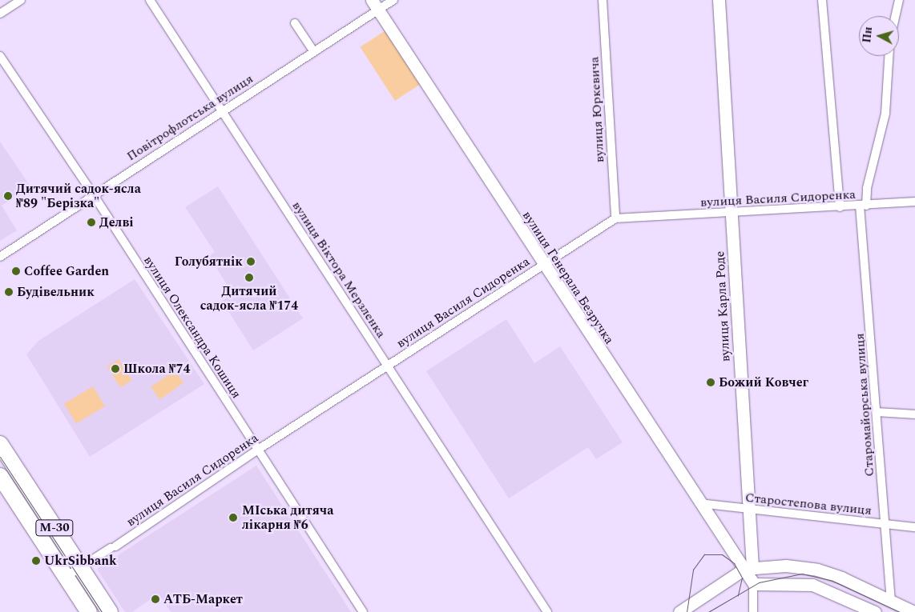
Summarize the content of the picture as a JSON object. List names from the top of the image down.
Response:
{
  "streets": {
    "highway": ["М-30"],
    "street": [
      "вулиця Юркевича",
      "Повітрофлотська вулиця",
      "вулиця Василя Сидоренка",
      "вулиця Віктора Мерзленка",
      "вулиця Генерала Безручка",
      "вулиця Карла Роде",
      "вулиця Олександра Кошиця",
      "Старомайорська вулиця",
      "Старостепова вулиця"
    ]
  },
  "crossings": [
    ["вулиця Юркевича", "вулиця Василя Сидоренка"],
    ["Повітрофлотська вулиця", "вулиця Віктора Мерзленка"],
    ["Повітрофлотська вулиця", "вулиця Генерала Безручка"],
    ["Повітрофлотська вулиця", "вулиця Олександра Кошиця"],
    ["вулиця Василя Сидоренка", "вулиця Віктора Мерзленка"],
    ["вулиця Василя Сидоренка", "вулиця Генерала Безручка"],
    ["вулиця Василя Сидоренка", "вулиця Карла Роде"],
    ["вулиця Василя Сидоренка", "вулиця Олександра Кошиця"],
    ["вулиця Василя Сидоренка", "Старомайорська вулиця"],
    ["вулиця Василя Сидоренка", "М-30"],
    ["вулиця Генерала Безручка", "вулиця Карла Роде"],
    ["вулиця Генерала Безручка", "Старостепова вулиця"],
    ["вулиця Карла Роде", "Старостепова вулиця"],
    ["Старомайорська вулиця", "Старостепова вулиця"]
  ],
  "places": [
    "Дитячий садок-ясла №89 \"Берізка\"",
    "Делві",
    "Голубятнік",
    "Coffee Garden",
    "Дитячий садок-ясла №174",
    "Будівельник",
    "Школа №74",
    "Божий Ковчег",
    "МІська дитяча лікарня №6",
    "UkrSibbank",
    "АТБ-Маркет"
  ],
  "north": "left"
}
